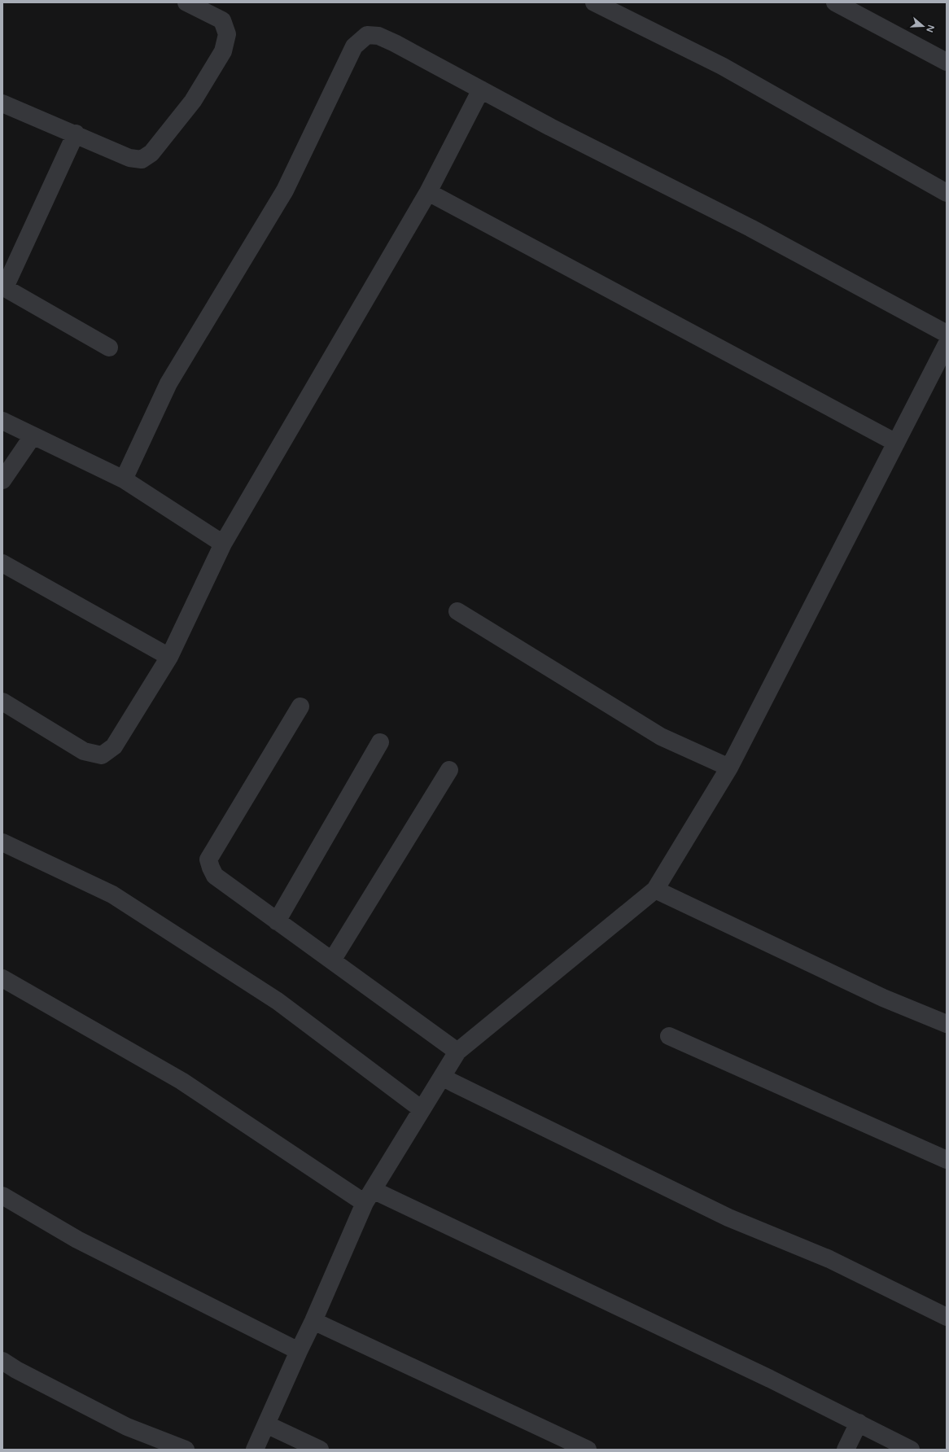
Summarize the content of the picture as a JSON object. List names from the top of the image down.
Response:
{
  "north": "right"
}
